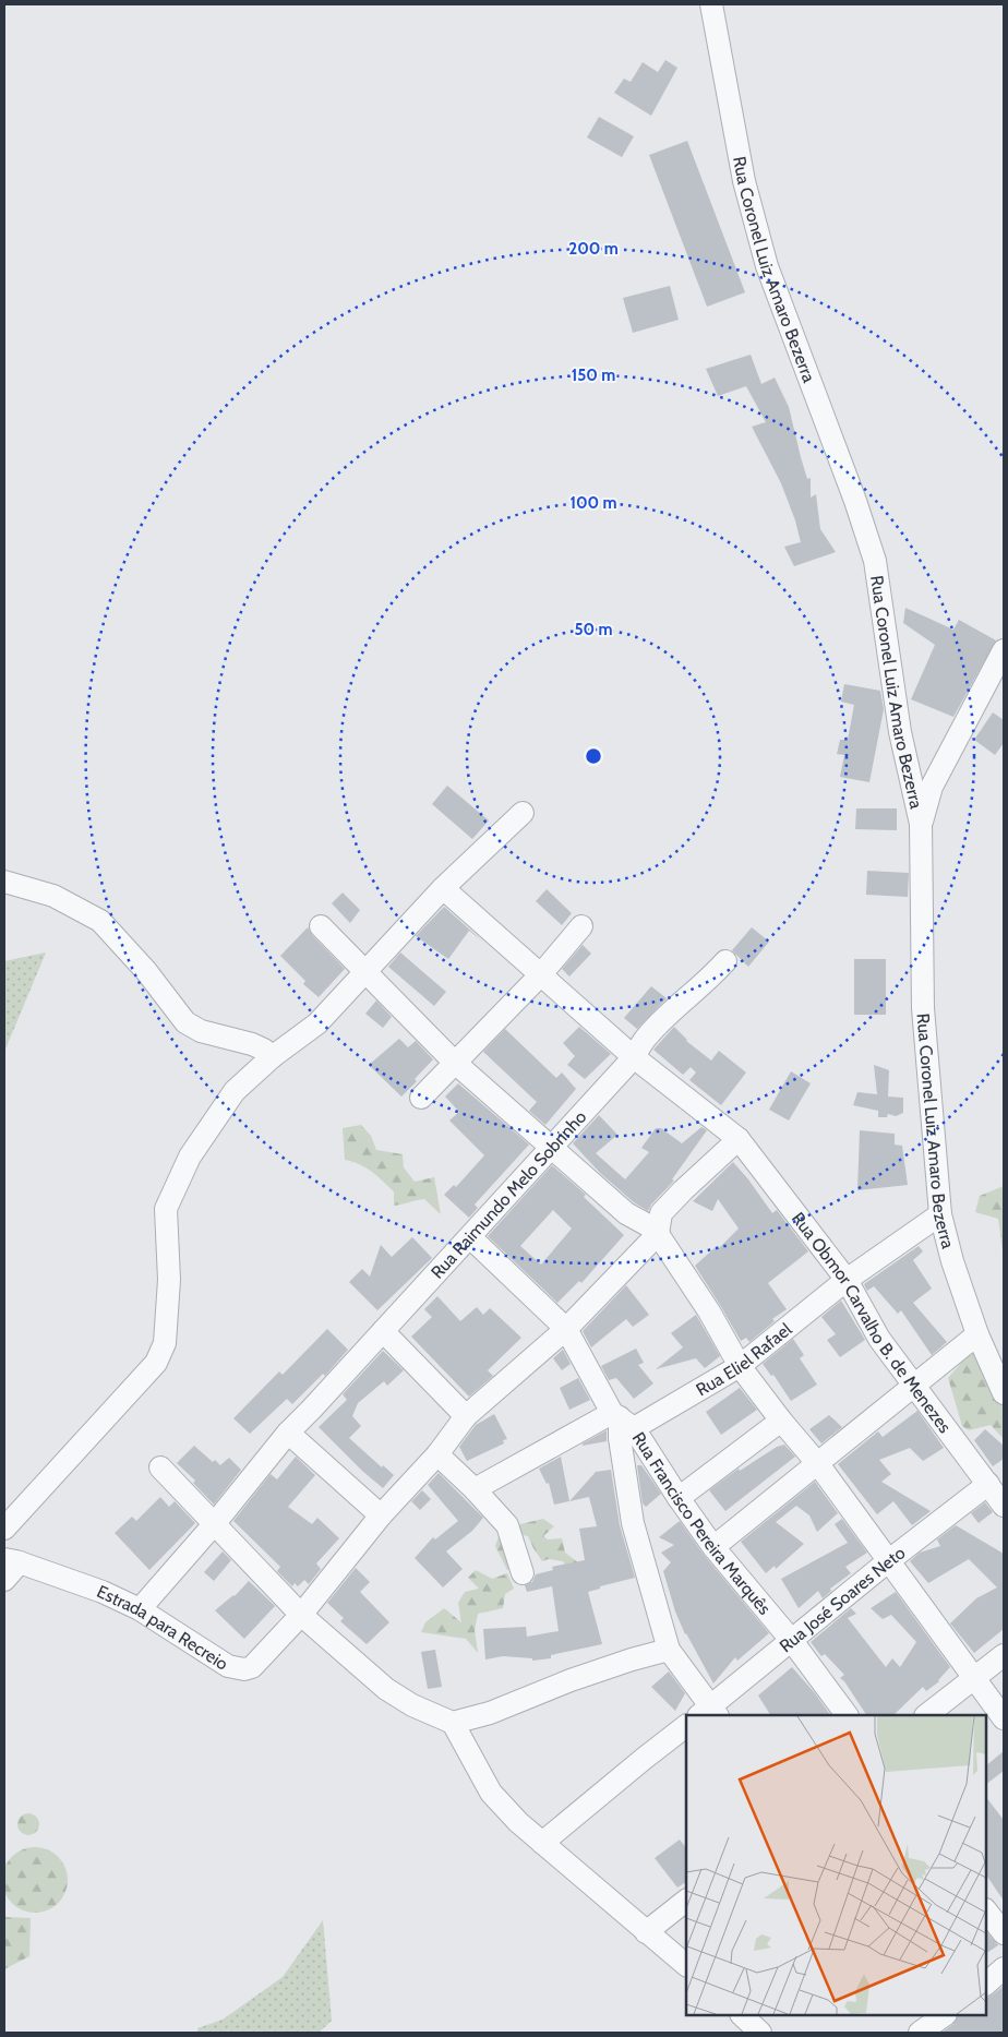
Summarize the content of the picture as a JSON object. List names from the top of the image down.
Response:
{
  "streets": {
    "street": [
      "Rua Coronel Luiz Amaro Bezerra",
      "Rua Raimundo Melo Sobrinho",
      "Rua Obmor Carvalho B. de Menezes",
      "Rua Eliel Rafael",
      "Rua Francisco Pereira Marquês",
      "Rua José Soares Neto",
      "Estrada para Recreio"
    ]
  },
  "crossings": [
    ["Rua Coronel Luiz Amaro Bezerra", "Rua Eliel Rafael"],
    ["Rua Raimundo Melo Sobrinho", "Rua Obmor Carvalho B. de Menezes"],
    ["Rua Raimundo Melo Sobrinho", "Rua Francisco Pereira Marquês"],
    ["Rua Raimundo Melo Sobrinho", "Estrada para Recreio"],
    ["Rua Obmor Carvalho B. de Menezes", "Rua Eliel Rafael"],
    ["Rua Obmor Carvalho B. de Menezes", "Rua José Soares Neto"],
    ["Rua Eliel Rafael", "Rua Francisco Pereira Marquês"],
    ["Rua Francisco Pereira Marquês", "Rua José Soares Neto"]
  ],
  "rings": [
    "200 m",
    "150 m",
    "100 m",
    "50 m"
  ]
}
